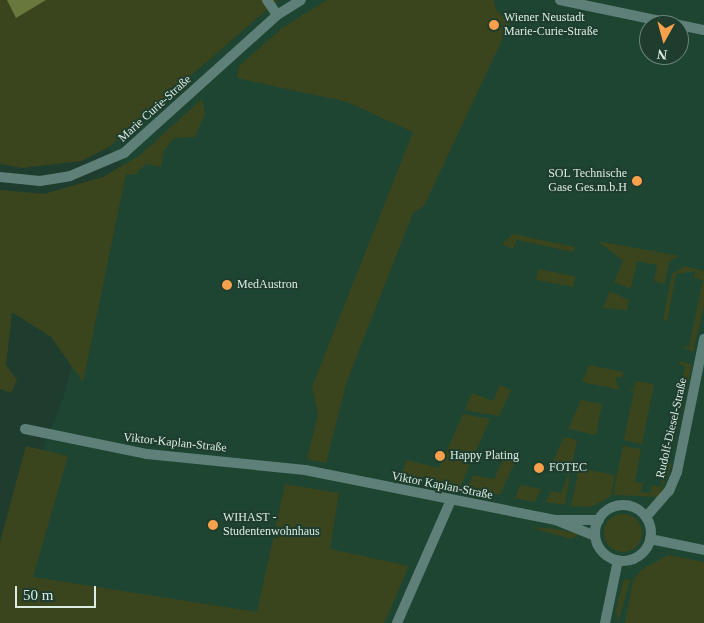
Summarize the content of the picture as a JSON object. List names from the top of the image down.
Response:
{
  "streets": {
    "street": [
      "Marie Curie-Straße",
      "Rudolf-Diesel-Straße",
      "Viktor-Kaplan-Straße",
      "Viktor Kaplan-Straße"
    ]
  },
  "crossings": [
    ["Rudolf-Diesel-Straße", "Viktor Kaplan-Straße"],
    ["Viktor-Kaplan-Straße", "Viktor Kaplan-Straße"]
  ],
  "places": [
    "Wiener Neustadt Marie-Curie-Straße",
    "SOL Technische Gase Ges.m.b.H",
    "MedAustron",
    "Happy Plating",
    "FOTEC",
    "WIHAST - Studentenwohnhaus"
  ],
  "scale_bar": "50 m",
  "north": "bottom"
}
